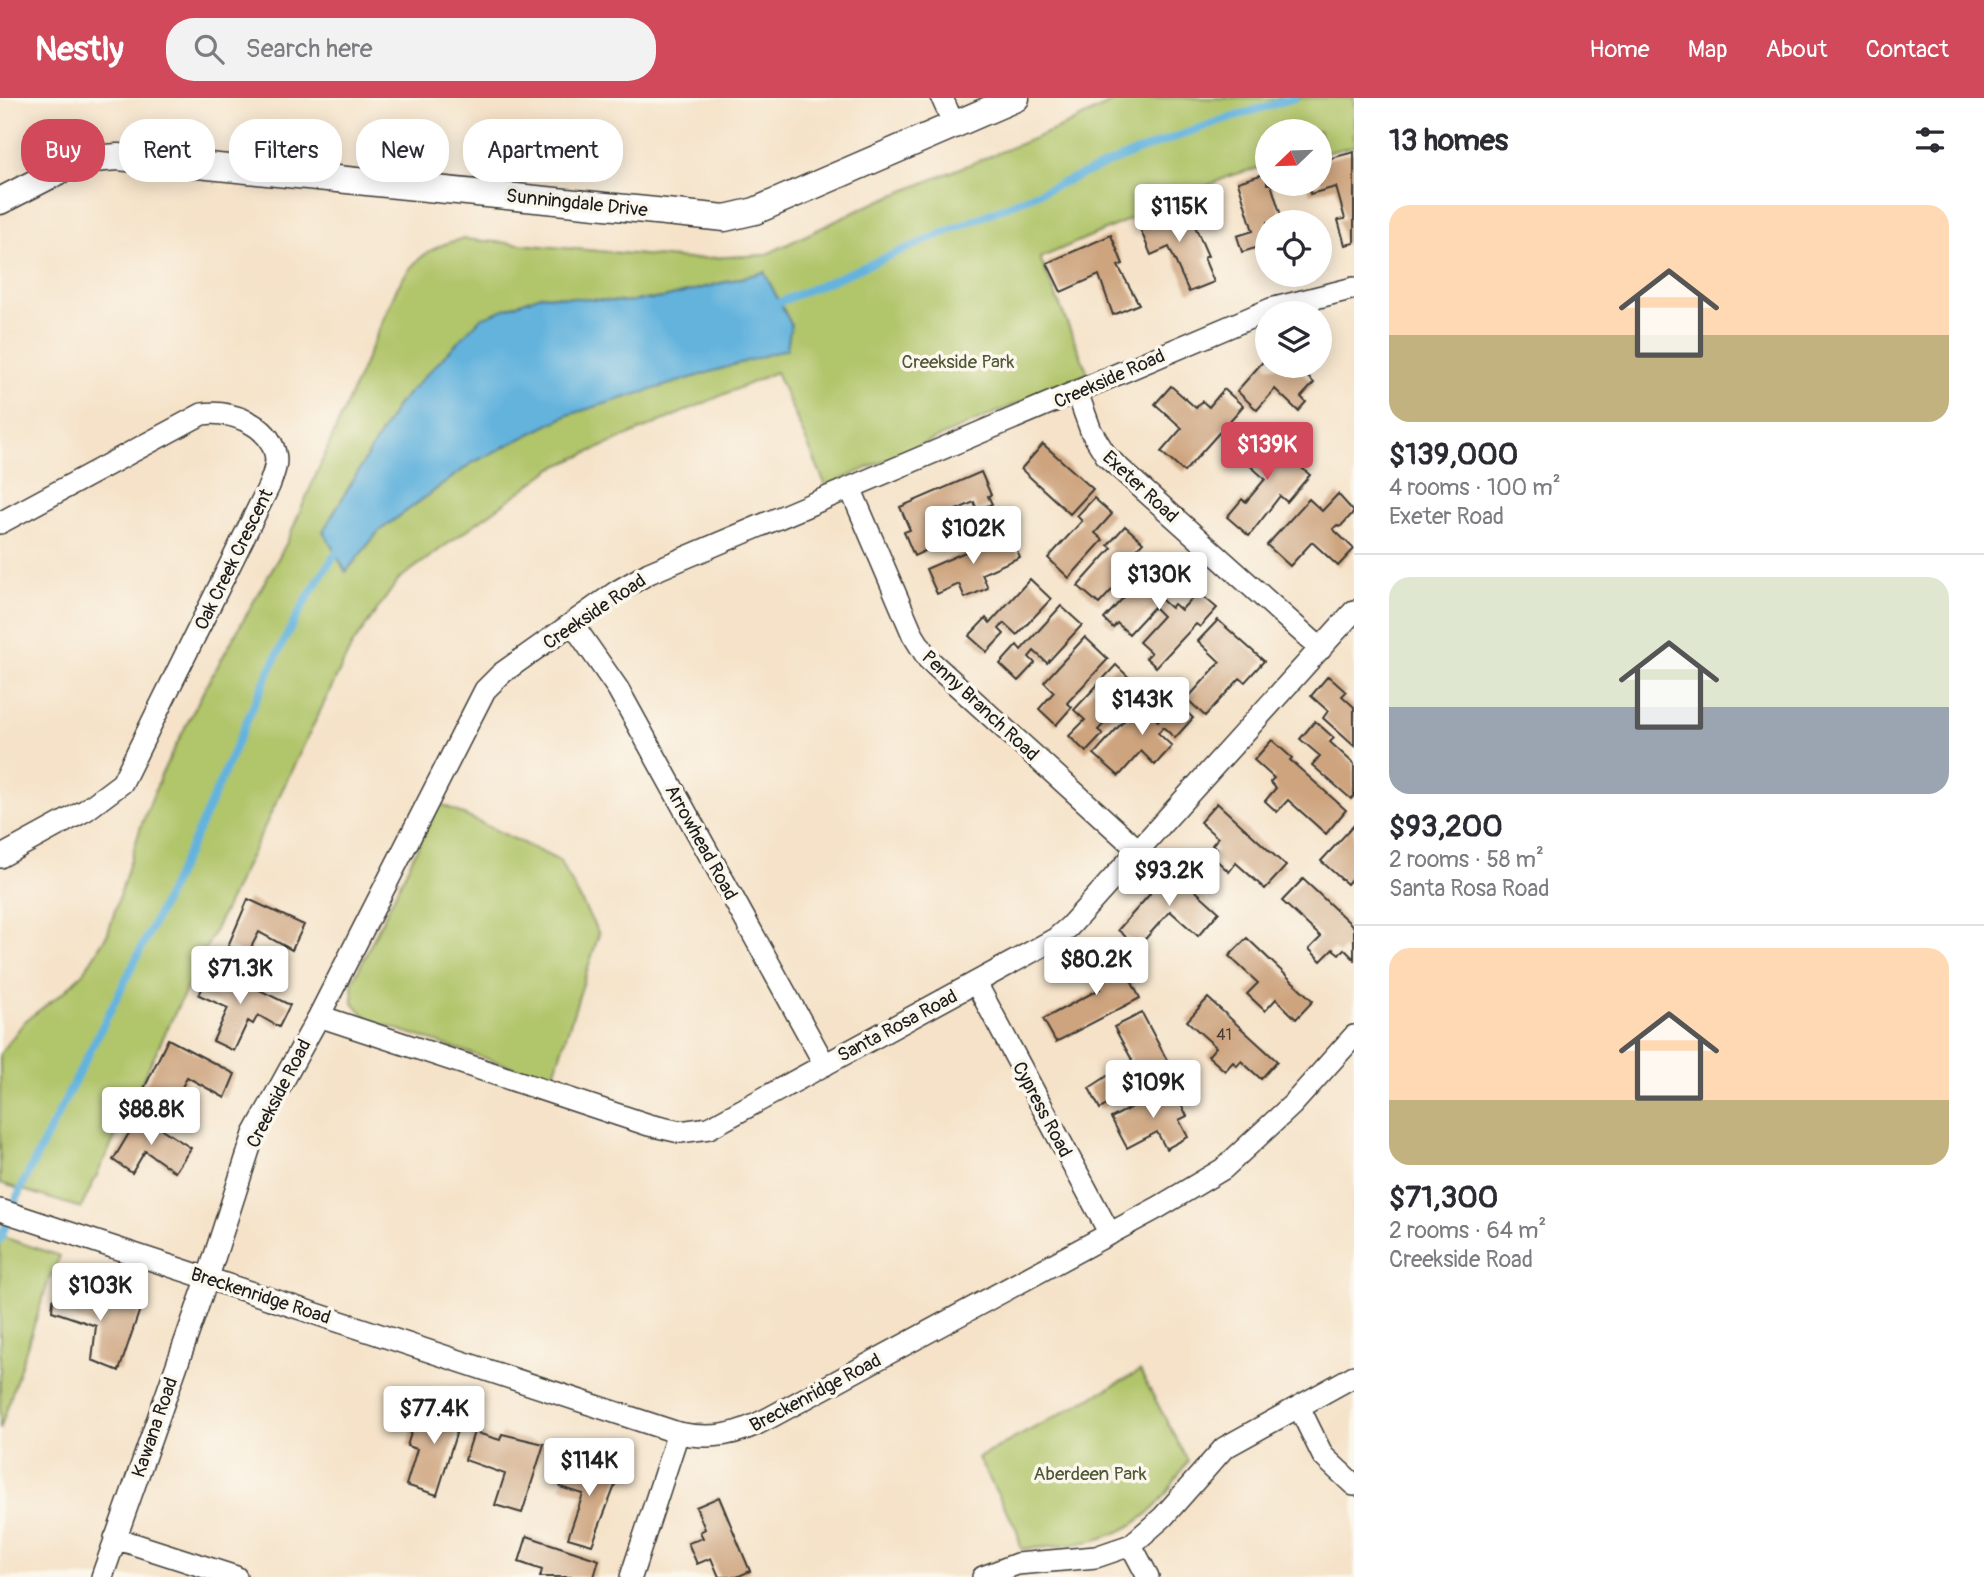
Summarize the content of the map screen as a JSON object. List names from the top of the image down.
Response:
{
  "streets": {
    "street": [
      "Sunningdale Drive",
      "Creekside Road",
      "Exeter Road",
      "Oak Creek Crescent",
      "Penny Branch Road",
      "Arrowhead Road",
      "Santa Rosa Road",
      "Cypress Road",
      "Breckenridge Road",
      "Kawana Road"
    ]
  },
  "crossings": [
    ["Creekside Road", "Exeter Road"],
    ["Creekside Road", "Penny Branch Road"],
    ["Creekside Road", "Arrowhead Road"],
    ["Creekside Road", "Santa Rosa Road"],
    ["Creekside Road", "Breckenridge Road"],
    ["Creekside Road", "Kawana Road"],
    ["Exeter Road", "Santa Rosa Road"],
    ["Penny Branch Road", "Santa Rosa Road"],
    ["Arrowhead Road", "Santa Rosa Road"],
    ["Santa Rosa Road", "Cypress Road"],
    ["Cypress Road", "Breckenridge Road"],
    ["Breckenridge Road", "Kawana Road"]
  ],
  "parks": ["Creekside Park", "Aberdeen Park"],
  "house_numbers": ["41"],
  "north": "bottom left",
  "page": {
    "header": "Nestly",
    "search": "Search here",
    "nav": [
      "Home",
      "Map",
      "About",
      "Contact"
    ],
    "heading": "13 homes",
    "chip": [
      "Buy",
      "Rent",
      "Filters",
      "New",
      "Apartment"
    ],
    "list": [
      {
        "name": "$139,000",
        "note": "4 rooms · 100 m² · Exeter Road"
      },
      {
        "name": "$93,200",
        "note": "2 rooms · 58 m² · Santa Rosa Road"
      },
      {
        "name": "$71,300",
        "note": "2 rooms · 64 m² · Creekside Road"
      }
    ],
    "price": [
      "$115K",
      "$139K",
      "$102K",
      "$130K",
      "$143K",
      "$93.2K",
      "$80.2K",
      "$71.3K",
      "$109K",
      "$88.8K",
      "$103K",
      "$77.4K",
      "$114K"
    ]
  }
}
